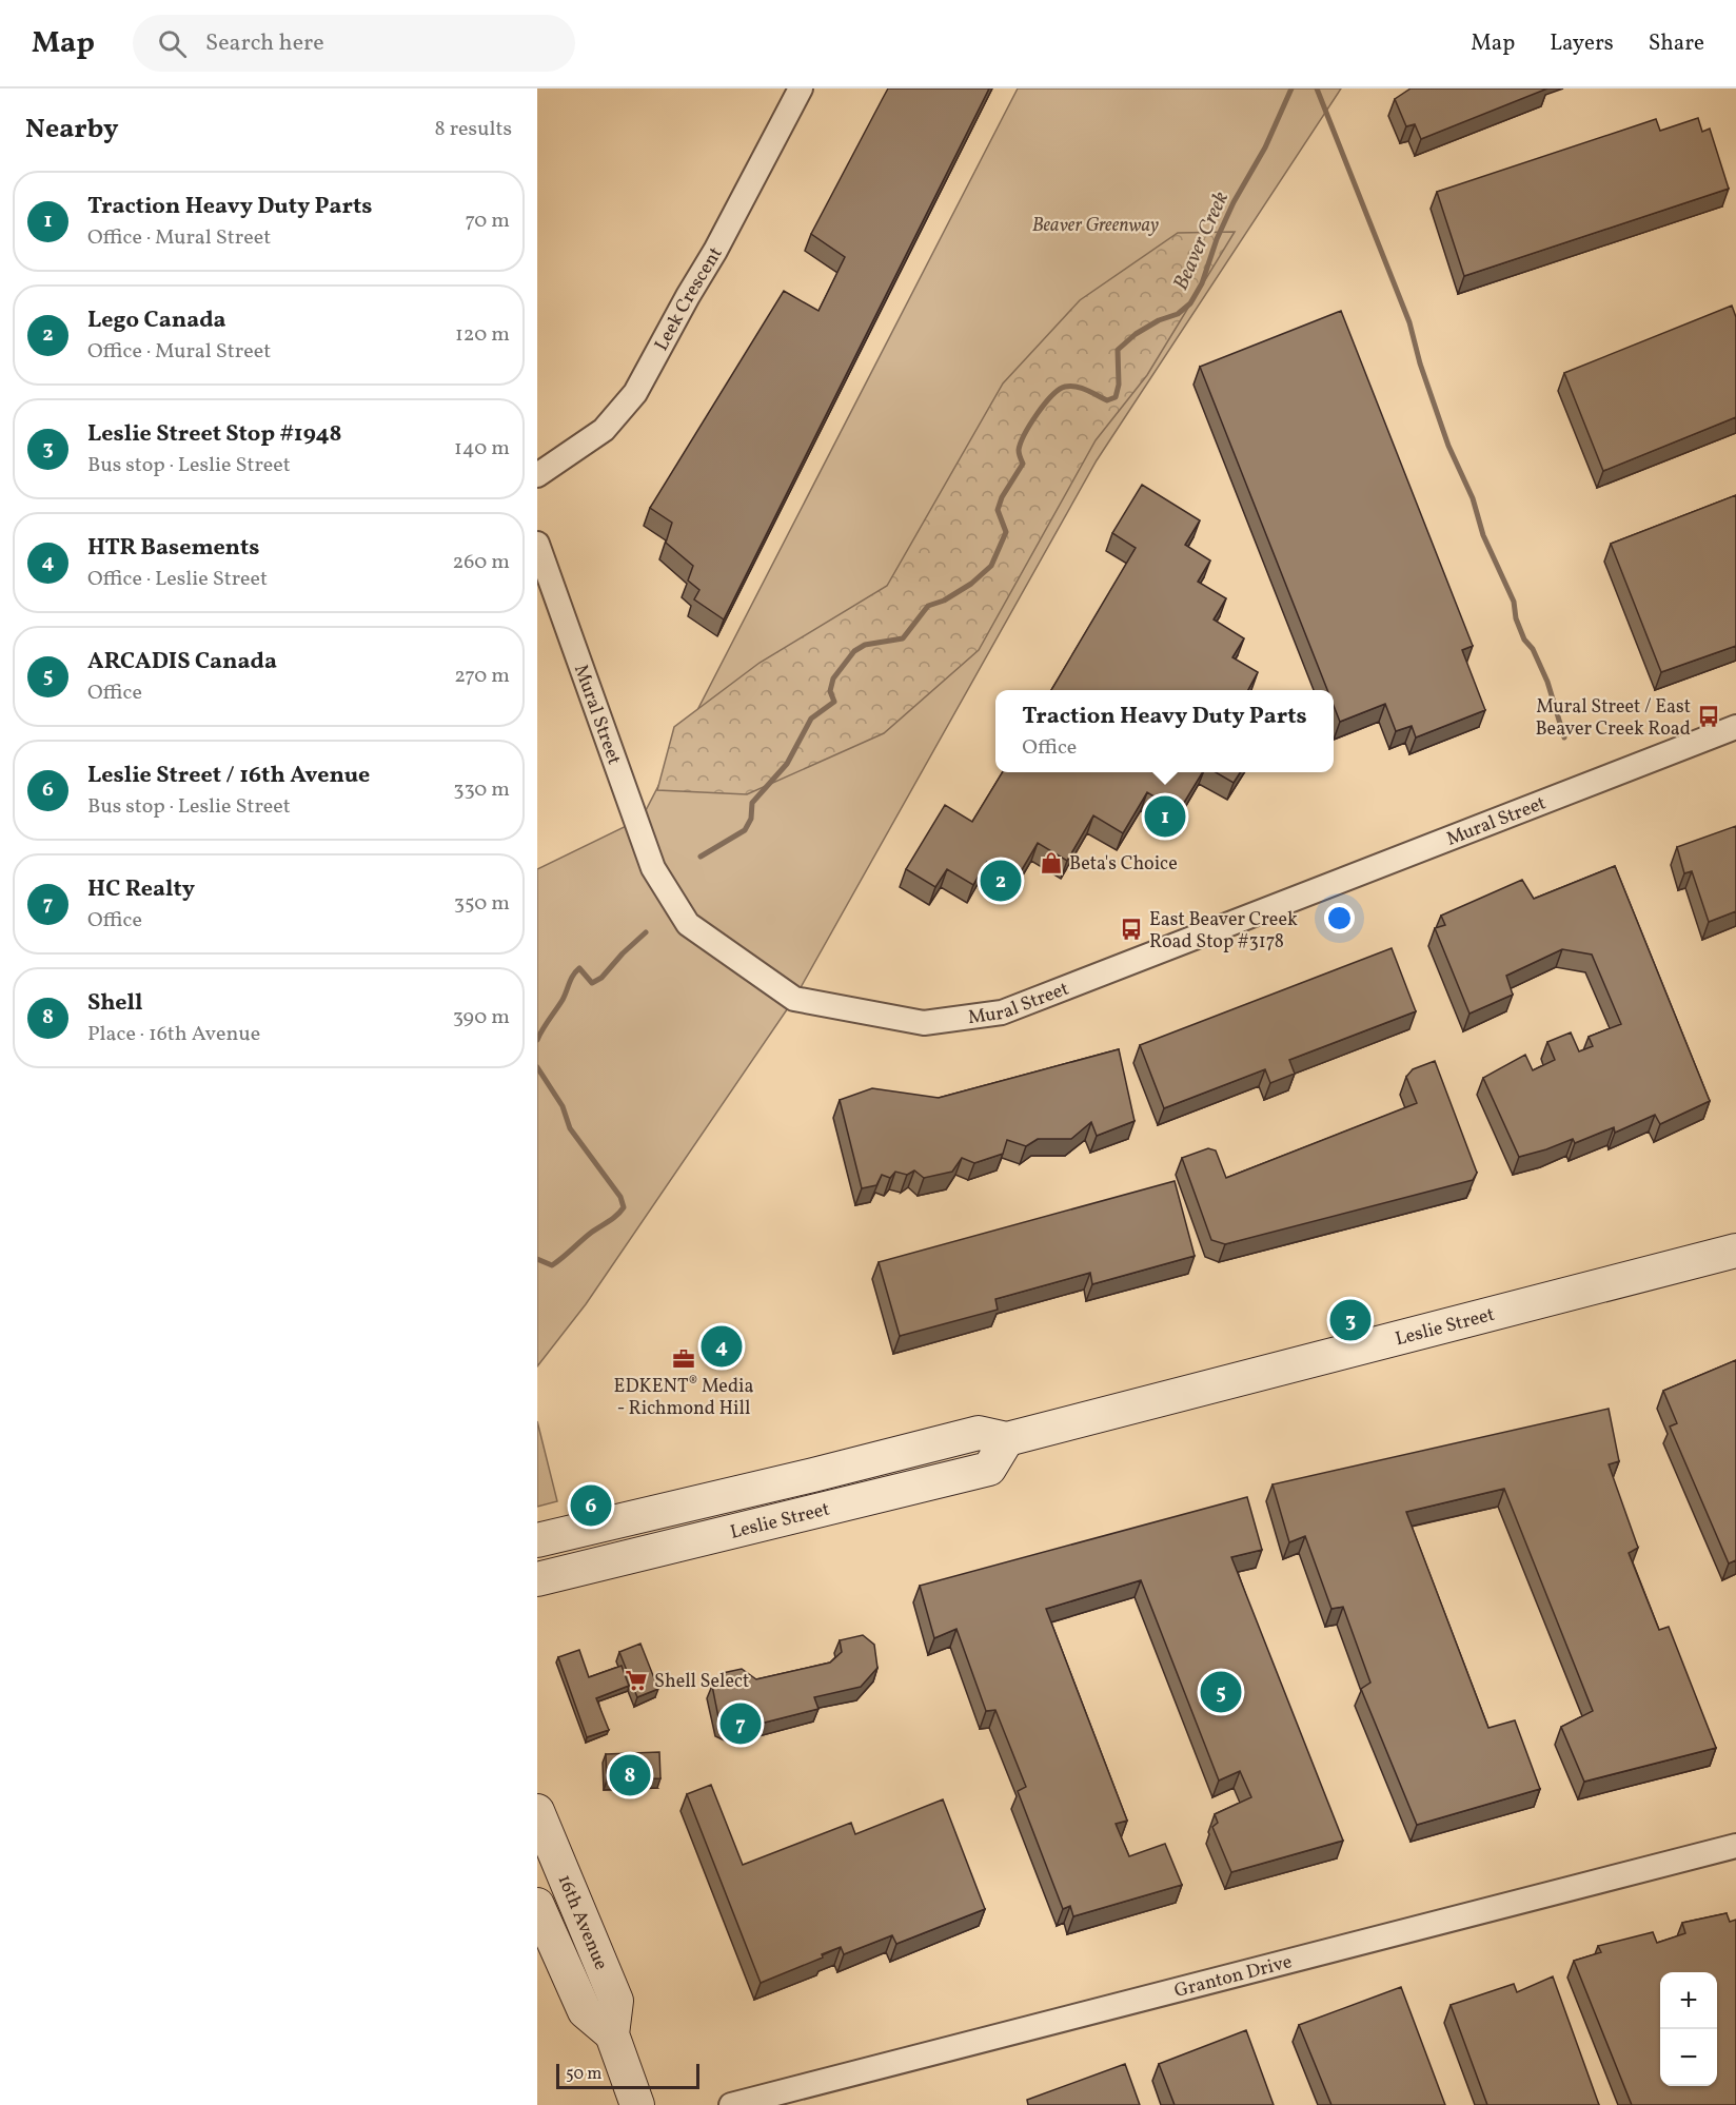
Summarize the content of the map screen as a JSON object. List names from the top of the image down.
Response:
{
  "streets": {
    "main road": ["Leslie Street", "16th Avenue"],
    "street": ["Leek Crescent", "Mural Street", "Granton Drive"]
  },
  "water": ["Beaver Creek"],
  "parks": ["Beaver Greenway"],
  "places": {
    "bus stop": ["Mural Street / East Beaver Creek Road", "East Beaver Creek Road Stop #3178"],
    "shop": ["Beta's Choice"],
    "office": ["EDKENT® Media - Richmond Hill"],
    "supermarket": ["Shell Select"]
  },
  "scale_bar": "50 m",
  "page": {
    "header": "Map",
    "search": "Search here",
    "nav": ["Map", "Layers", "Share"],
    "heading": ["Nearby", "8 results"],
    "list": [
      {
        "mark": "1",
        "name": "Traction Heavy Duty Parts",
        "note": "Office · Mural Street",
        "value": "70 m"
      },
      {
        "mark": "2",
        "name": "Lego Canada",
        "note": "Office · Mural Street",
        "value": "120 m"
      },
      {
        "mark": "3",
        "name": "Leslie Street Stop #1948",
        "note": "Bus stop · Leslie Street",
        "value": "140 m"
      },
      {
        "mark": "4",
        "name": "HTR Basements",
        "note": "Office · Leslie Street",
        "value": "260 m"
      },
      {
        "mark": "5",
        "name": "ARCADIS Canada",
        "note": "Office",
        "value": "270 m"
      },
      {
        "mark": "6",
        "name": "Leslie Street / 16th Avenue",
        "note": "Bus stop · Leslie Street",
        "value": "330 m"
      },
      {
        "mark": "7",
        "name": "HC Realty",
        "note": "Office",
        "value": "350 m"
      },
      {
        "mark": "8",
        "name": "Shell",
        "note": "Place · 16th Avenue",
        "value": "390 m"
      }
    ],
    "popup": ["Traction Heavy Duty Parts", "Office"],
    "pins": [
      "1",
      "2",
      "3",
      "4",
      "6",
      "5",
      "7",
      "8"
    ],
    "map_buttons": ["+", "−"],
    "scale": "50 m"
  }
}
